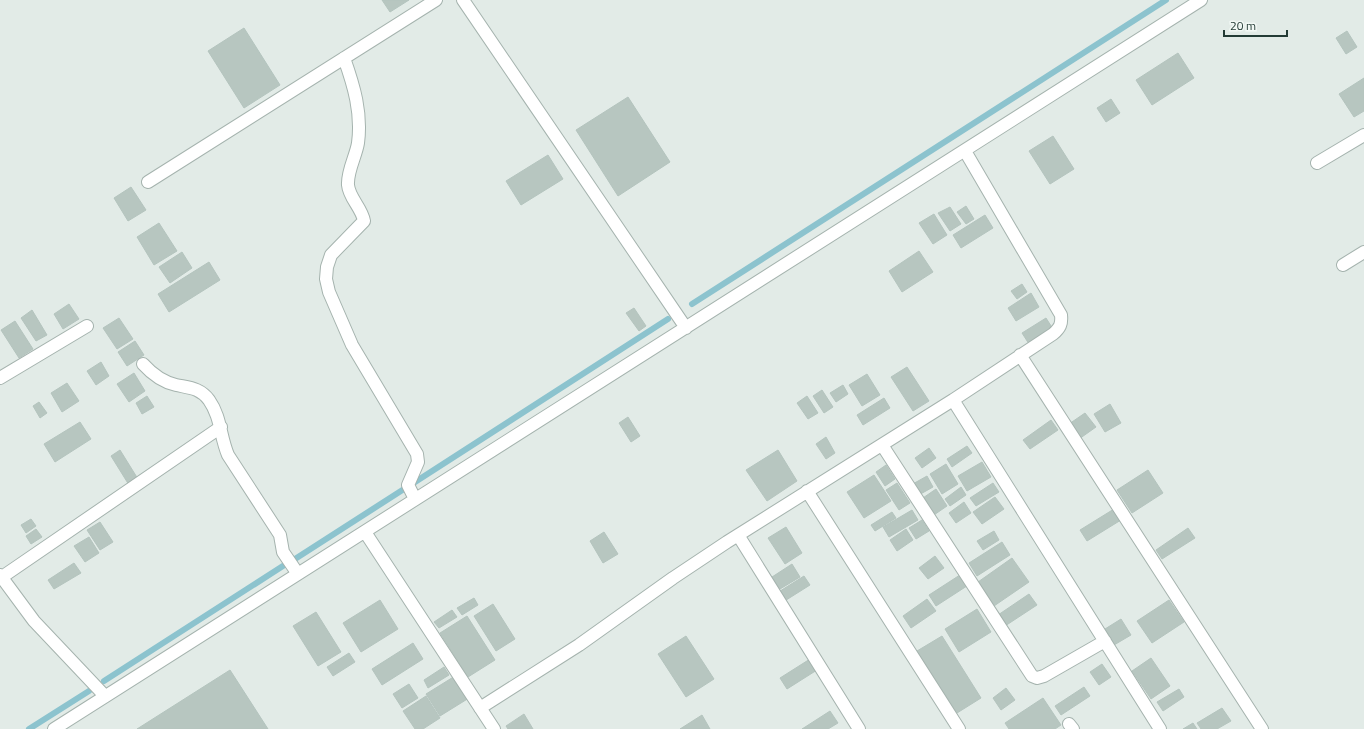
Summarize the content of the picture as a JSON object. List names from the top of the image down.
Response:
{
  "scale_bar": "20 m"
}
